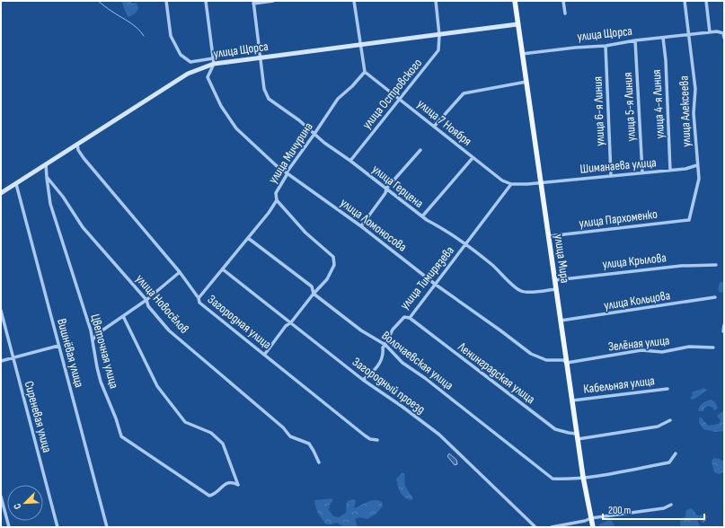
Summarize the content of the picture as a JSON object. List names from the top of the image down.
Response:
{
  "streets": {
    "main road": ["улица Мира"],
    "street": [
      "улица Щорса",
      "улица Островского",
      "улица 4-я Линия",
      "улица 5-я Линия",
      "улица 6-я Линия",
      "улица Алексеева",
      "улица 7 Ноября",
      "улица Мичурина",
      "Шиманаева улица",
      "улица Герцена",
      "улица Пархоменко",
      "улица Ломоносова",
      "улица Крылова",
      "улица Тимирязева",
      "улица Кольцова",
      "улица Новосёлов",
      "Загородная улица",
      "Зелёная улица",
      "Цветочная улица",
      "Вишнёвая улица",
      "Волочаевская улица",
      "Ленинградская улица",
      "Кабельная улица",
      "Загородный проезд",
      "Сиреневая улица"
    ]
  },
  "crossings": [
    ["улица Щорса", "улица Островского"],
    ["улица Щорса", "улица 4-я Линия"],
    ["улица Щорса", "улица 5-я Линия"],
    ["улица Щорса", "улица 6-я Линия"],
    ["улица Щорса", "улица Алексеева"],
    ["улица Щорса", "улица Герцена"],
    ["улица Щорса", "улица Ломоносова"],
    ["улица Щорса", "улица Мира"],
    ["улица Щорса", "Загородная улица"],
    ["улица Щорса", "Вишнёвая улица"],
    ["улица Островского", "улица 7 Ноября"],
    ["улица Островского", "улица Герцена"],
    ["улица 4-я Линия", "Шиманаева улица"],
    ["улица 5-я Линия", "Шиманаева улица"],
    ["улица 6-я Линия", "Шиманаева улица"],
    ["улица Алексеева", "Шиманаева улица"],
    ["улица Алексеева", "улица Пархоменко"],
    ["улица 7 Ноября", "улица Мичурина"],
    ["улица 7 Ноября", "улица Тимирязева"],
    ["улица Мичурина", "улица Герцена"],
    ["улица Мичурина", "улица Ломоносова"],
    ["улица Мичурина", "Загородная улица"],
    ["улица Мичурина", "Волочаевская улица"],
    ["улица Мичурина", "Загородный проезд"],
    ["Шиманаева улица", "улица Мира"],
    ["улица Герцена", "улица Мира"],
    ["улица Герцена", "улица Тимирязева"],
    ["улица Пархоменко", "улица Мира"],
    ["улица Ломоносова", "улица Мира"],
    ["улица Ломоносова", "улица Тимирязева"],
    ["улица Ломоносова", "Зелёная улица"],
    ["улица Мира", "улица Крылова"],
    ["улица Мира", "улица Кольцова"],
    ["улица Мира", "Зелёная улица"],
    ["улица Мира", "Волочаевская улица"],
    ["улица Мира", "Ленинградская улица"],
    ["улица Мира", "Кабельная улица"],
    ["улица Тимирязева", "Волочаевская улица"],
    ["улица Тимирязева", "Ленинградская улица"],
    ["улица Тимирязева", "Загородный проезд"],
    ["улица Новосёлов", "Цветочная улица"]
  ],
  "scale_bar": "200 m",
  "north": "bottom left"
}
